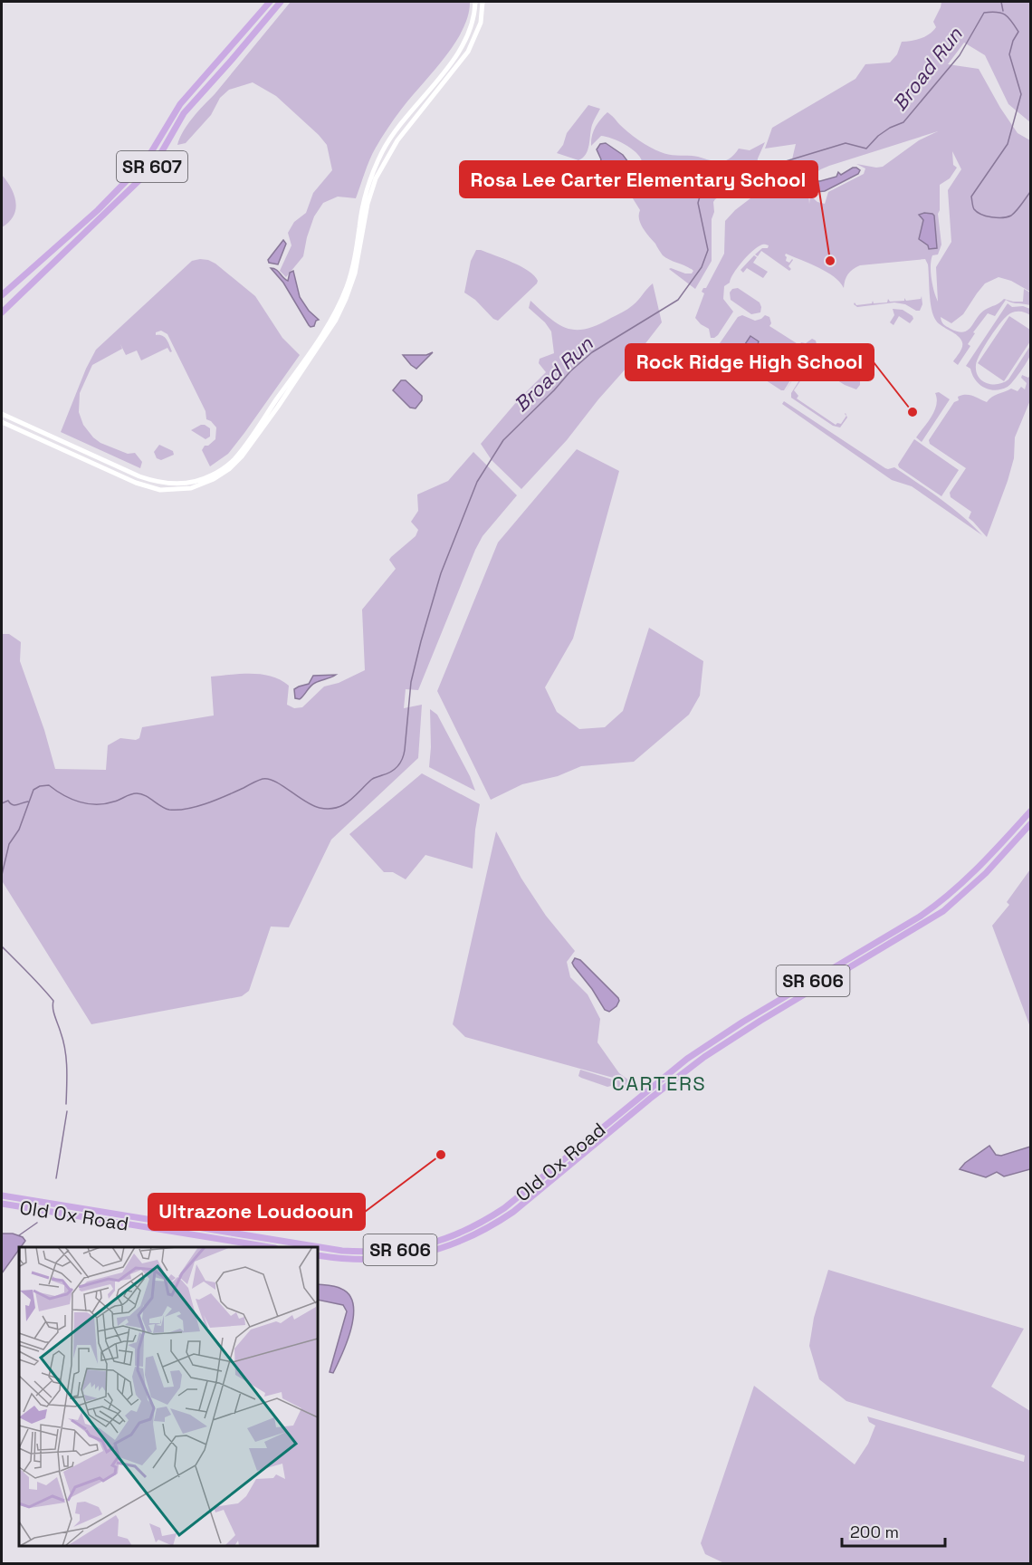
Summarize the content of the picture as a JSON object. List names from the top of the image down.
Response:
{
  "streets": {
    "main road": ["SR 607", "SR 606", "Old Ox Road"]
  },
  "districts": ["CARTERS"],
  "water": ["Broad Run"],
  "places": ["Rosa Lee Carter Elementary School", "Rock Ridge High School", "Ultrazone Loudooun"],
  "scale_bar": "200 m"
}
